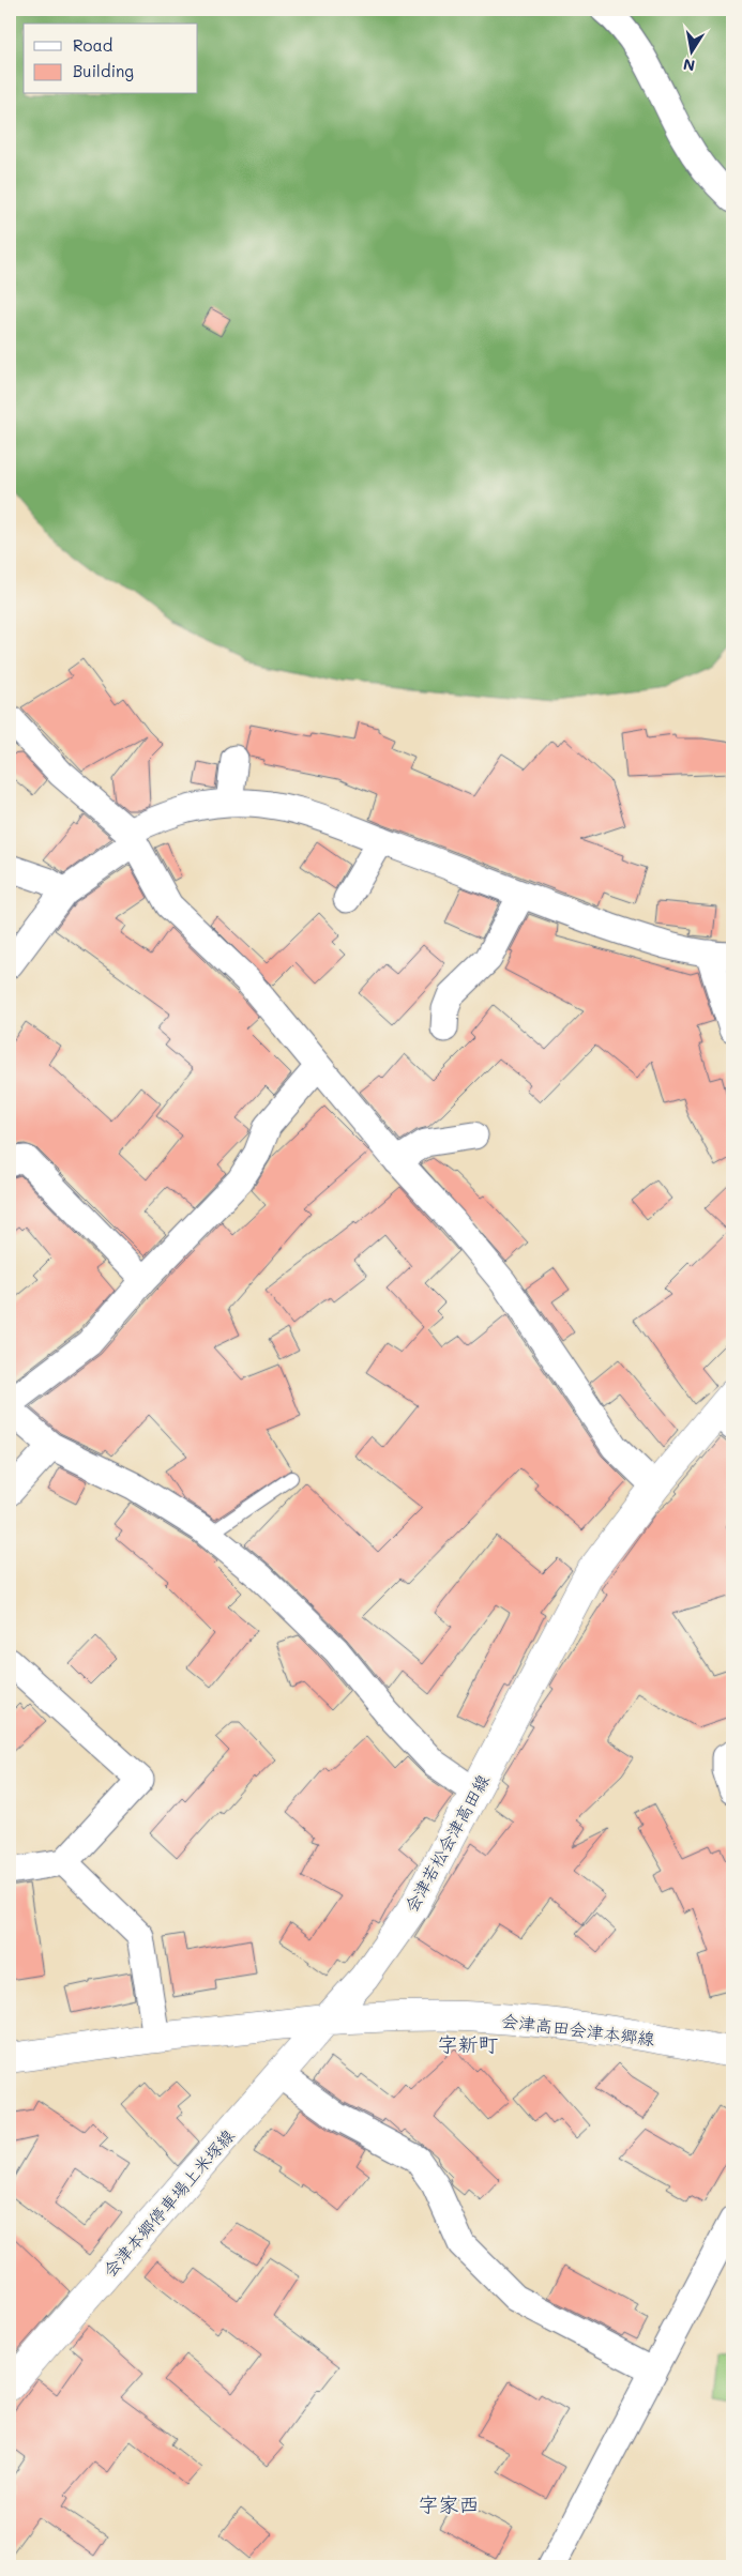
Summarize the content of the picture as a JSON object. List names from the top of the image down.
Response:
{
  "streets": {
    "main road": ["会津若松会津高田線", "会津高田会津本郷線", "会津本郷停車場上米塚線"]
  },
  "crossings": [
    ["会津若松会津高田線", "会津高田会津本郷線"],
    ["会津若松会津高田線", "会津本郷停車場上米塚線"],
    ["会津高田会津本郷線", "会津本郷停車場上米塚線"]
  ],
  "districts": ["字新町", "字家西"],
  "legend": ["Road", "Building"],
  "north": "bottom"
}
